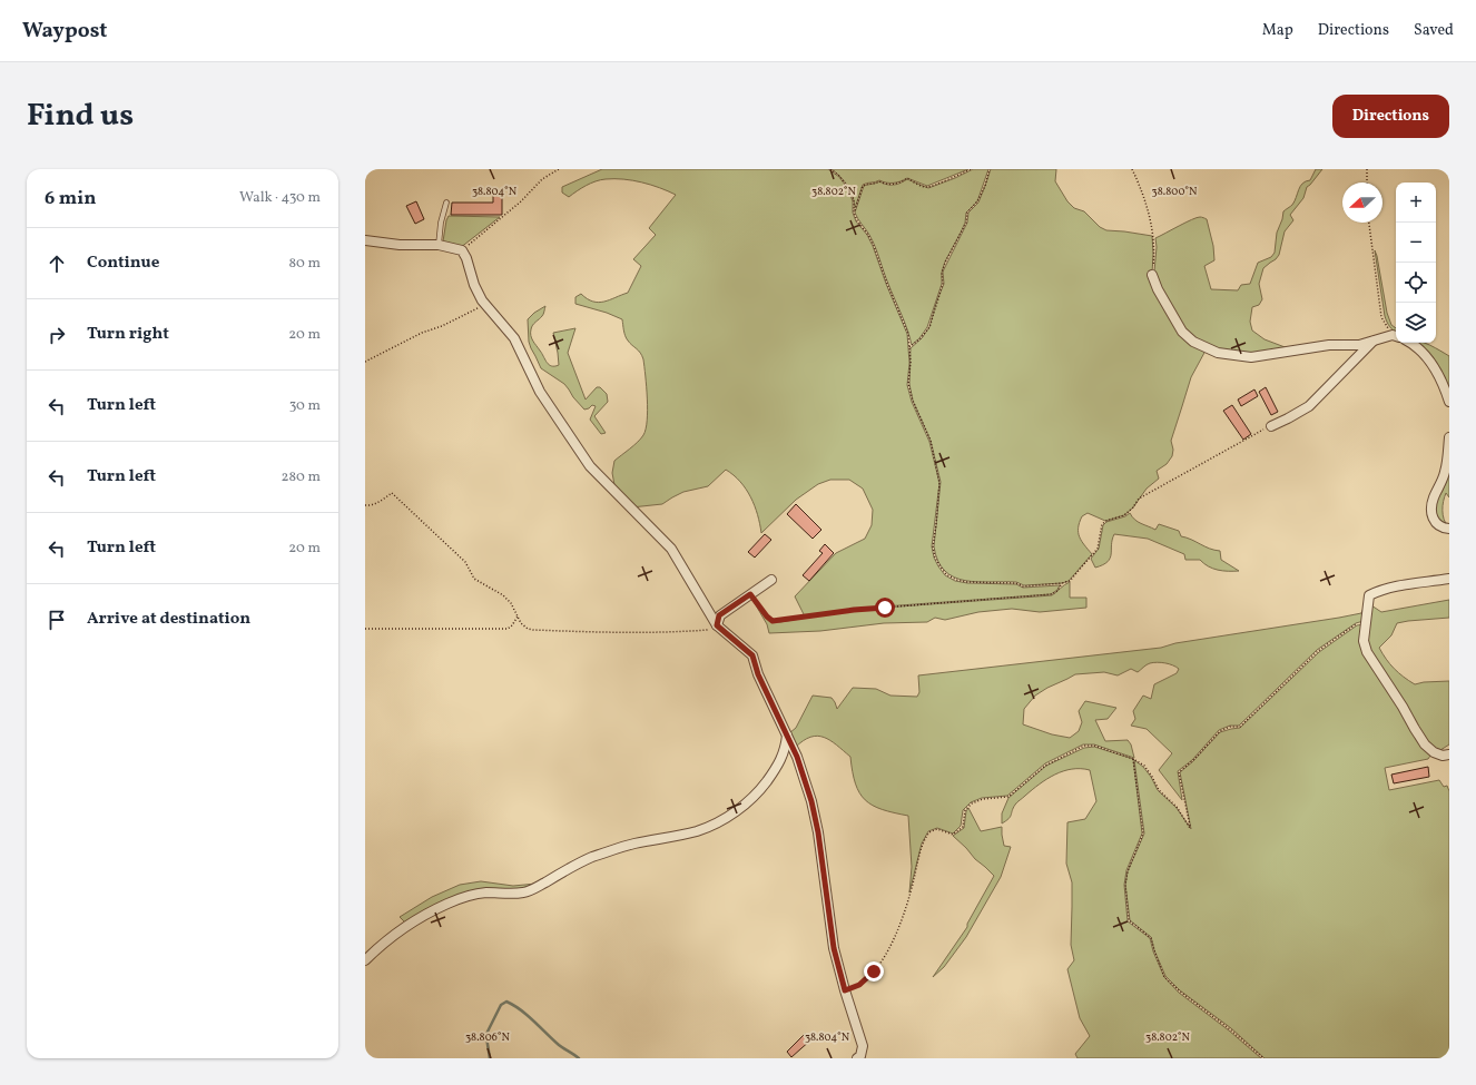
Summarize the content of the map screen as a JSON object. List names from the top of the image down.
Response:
{
  "north": "left",
  "page": {
    "header": "Waypost",
    "nav": ["Map", "Directions", "Saved"],
    "title": "Find us",
    "buttons": "Directions",
    "heading": ["6 min", "Walk · 430 m"],
    "map_buttons": ["+", "−"],
    "list": [
      ["Continue", "80 m"],
      ["Turn right", "20 m"],
      ["Turn left", "30 m"],
      ["Turn left", "280 m"],
      ["Turn left", "20 m"],
      "Arrive at destination"
    ]
  },
  "coordinates": [
    "38.804°N",
    "38.802°N",
    "38.800°N",
    "38.806°N"
  ]
}
